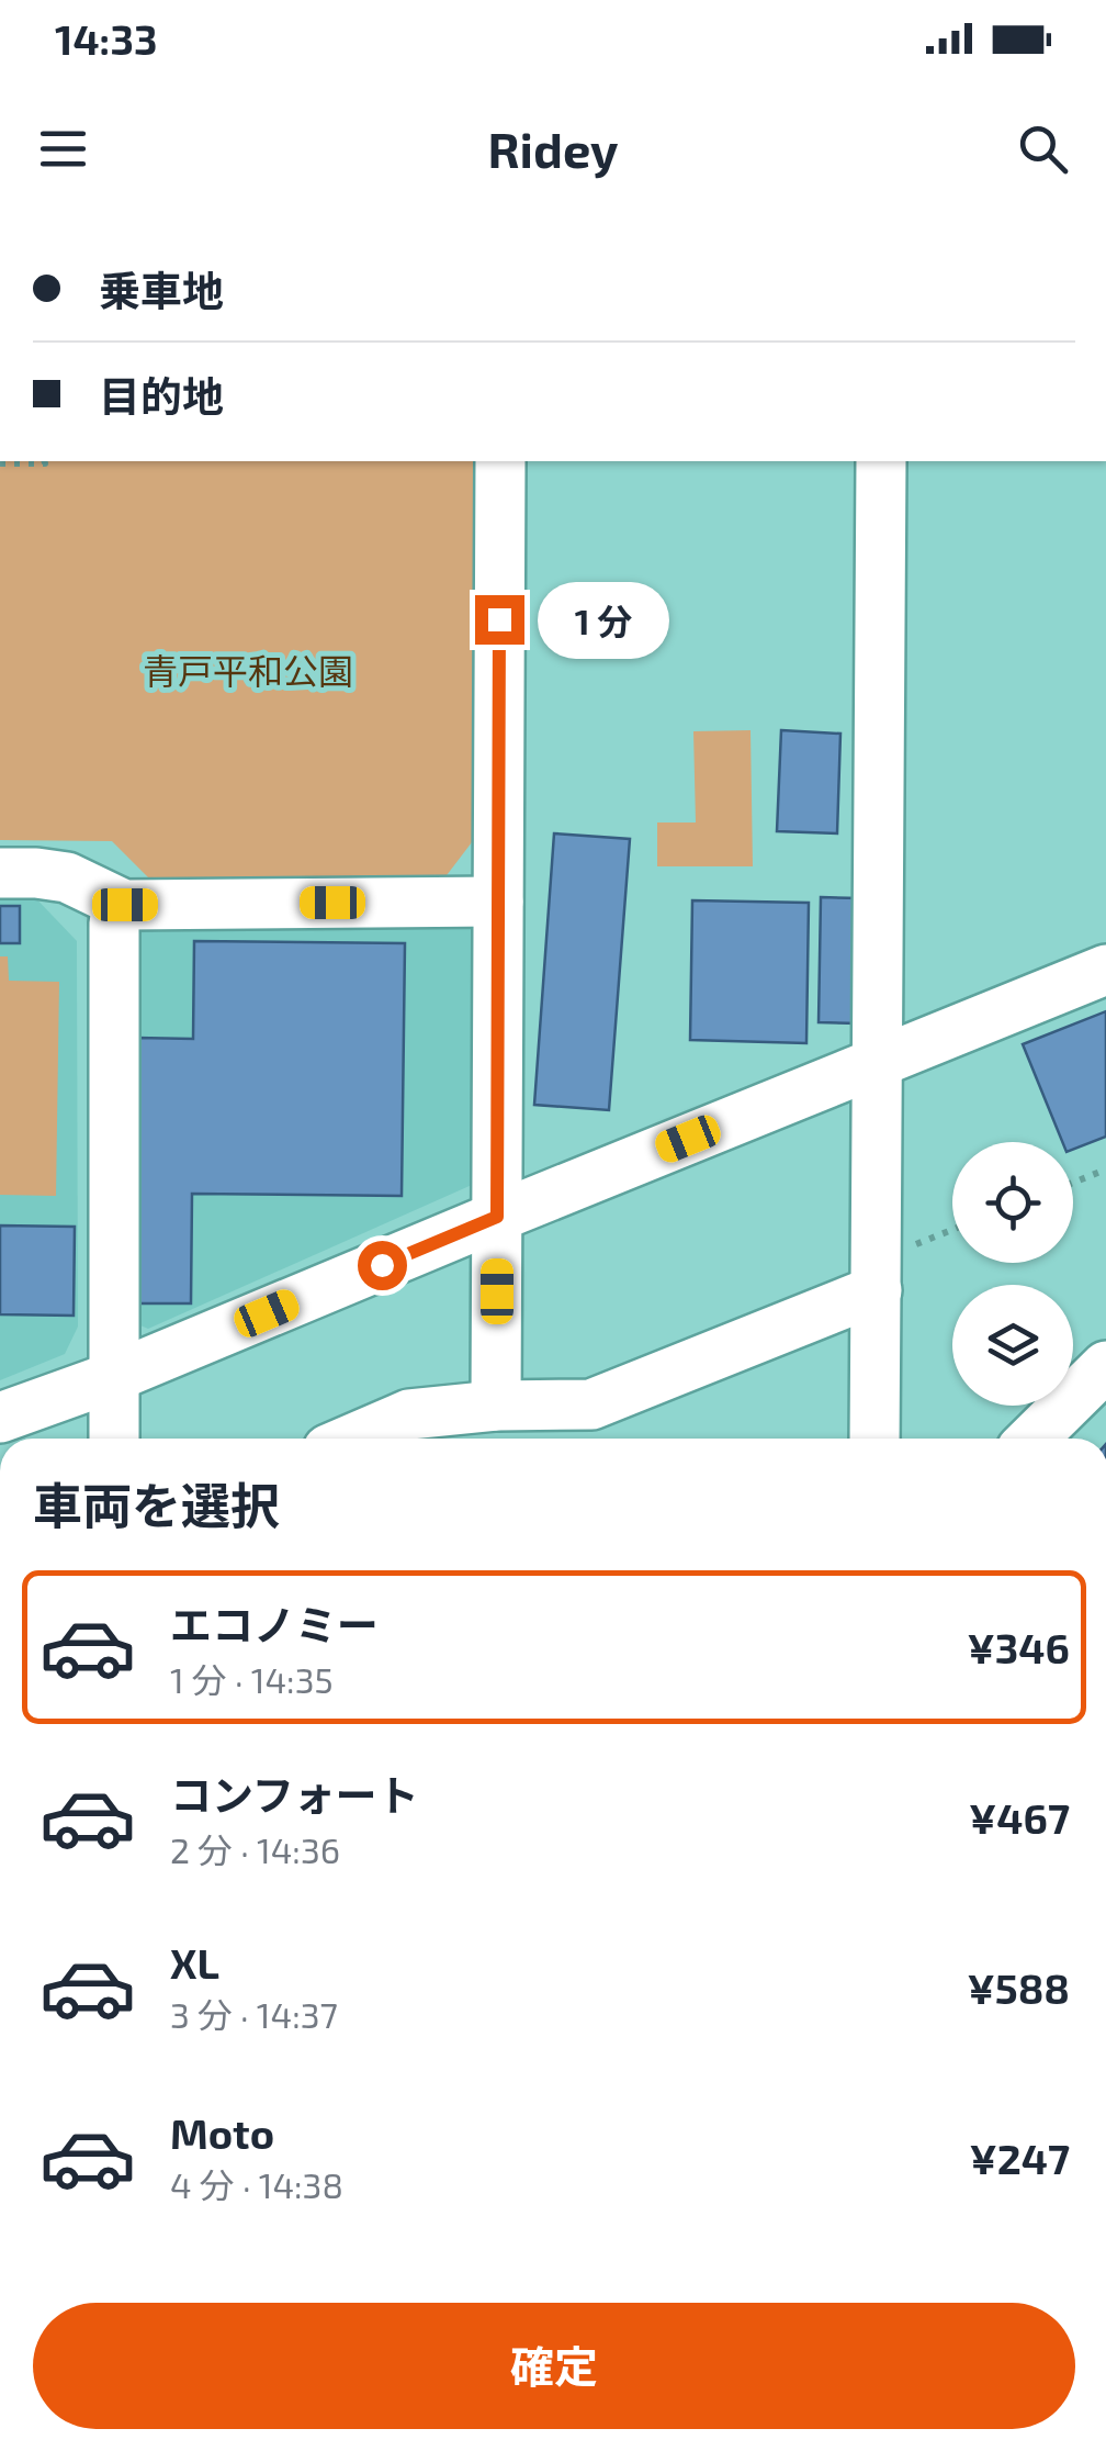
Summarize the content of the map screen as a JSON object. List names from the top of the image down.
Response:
{
  "parks": ["青戸平和公園"],
  "page": {
    "status": "14:33",
    "header": "Ridey",
    "banner": ["乗車地", "目的地"],
    "bubble": "1 分",
    "heading": "車両を選択",
    "list": [
      {
        "name": "エコノミー",
        "note": "1 分 · 14:35",
        "value": "¥346"
      },
      {
        "name": "コンフォート",
        "note": "2 分 · 14:36",
        "value": "¥467"
      },
      {
        "name": "XL",
        "note": "3 分 · 14:37",
        "value": "¥588"
      },
      {
        "name": "Moto",
        "note": "4 分 · 14:38",
        "value": "¥247"
      }
    ],
    "buttons": "確定"
  }
}
